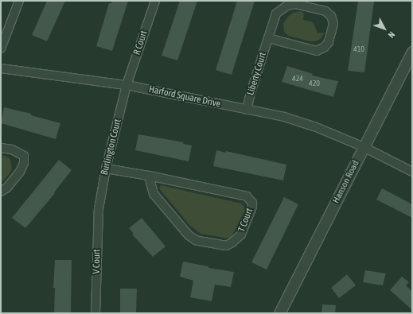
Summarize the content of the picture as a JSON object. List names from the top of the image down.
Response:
{
  "streets": {
    "street": [
      "R Court",
      "Liberty Court",
      "Harford Square Drive",
      "Burlington Court",
      "Hanson Road",
      "T Court",
      "V Court"
    ]
  },
  "crossings": [
    ["R Court", "Harford Square Drive"],
    ["R Court", "Burlington Court"],
    ["Liberty Court", "Harford Square Drive"],
    ["Harford Square Drive", "Burlington Court"],
    ["Harford Square Drive", "Hanson Road"],
    ["Burlington Court", "T Court"],
    ["Burlington Court", "V Court"]
  ],
  "house_numbers": ["410", "424", "420"],
  "north": "bottom right"
}
